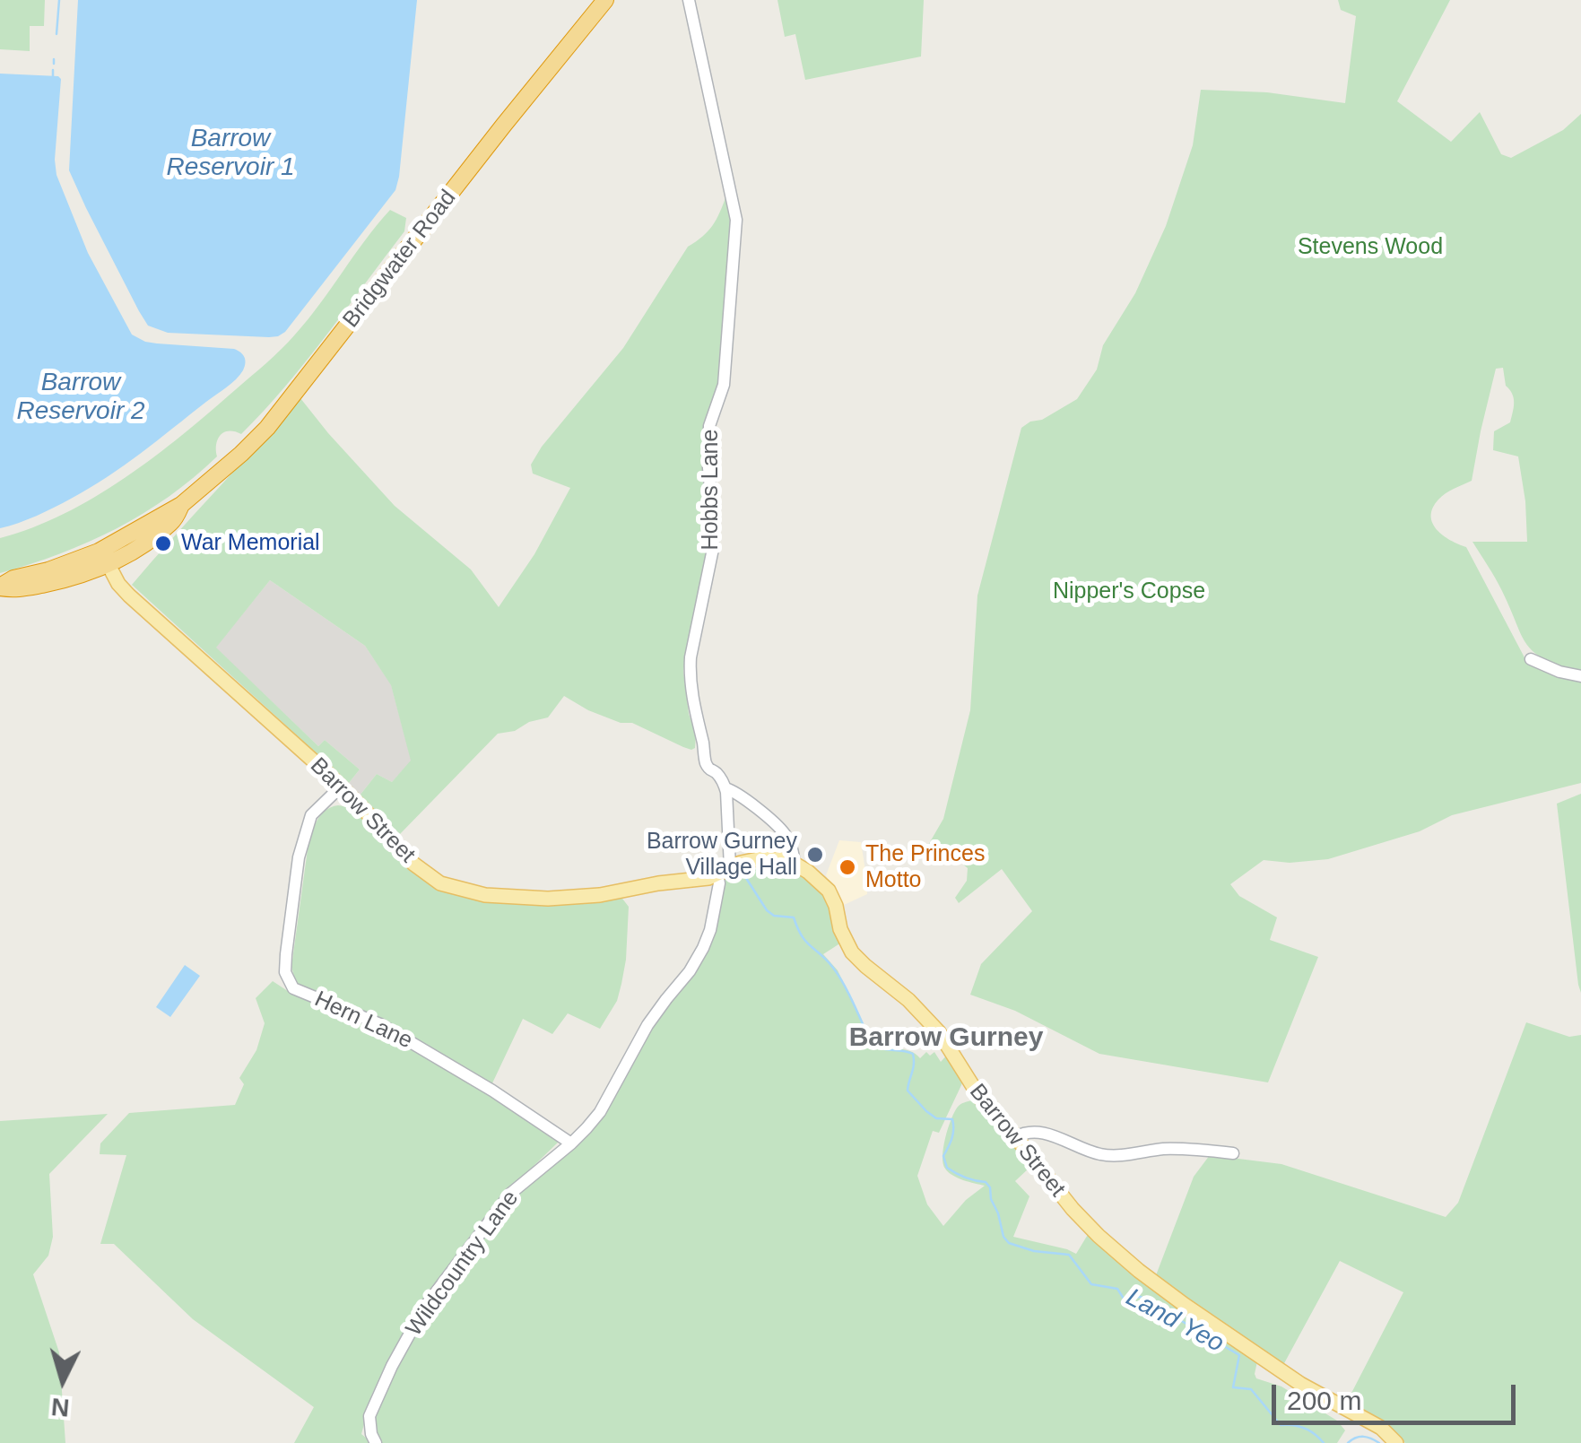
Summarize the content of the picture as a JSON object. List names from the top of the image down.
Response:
{
  "streets": {
    "highway": ["Bridgwater Road"],
    "main road": ["Barrow Street"],
    "street": ["Hobbs Lane", "Hern Lane", "Wildcountry Lane"]
  },
  "crossings": [
    ["Bridgwater Road", "Barrow Street"],
    ["Hobbs Lane", "Barrow Street"],
    ["Hobbs Lane", "Wildcountry Lane"],
    ["Barrow Street", "Hern Lane"],
    ["Barrow Street", "Wildcountry Lane"],
    ["Hern Lane", "Wildcountry Lane"]
  ],
  "districts": ["Barrow Gurney"],
  "water": ["Barrow Reservoir 1", "Barrow Reservoir 2", "Land Yeo"],
  "parks": ["Stevens Wood", "Nipper's Copse"],
  "places": ["War Memorial", "Barrow Gurney Village Hall", "The Princes Motto"],
  "scale_bar": "200 m",
  "north": "bottom"
}
